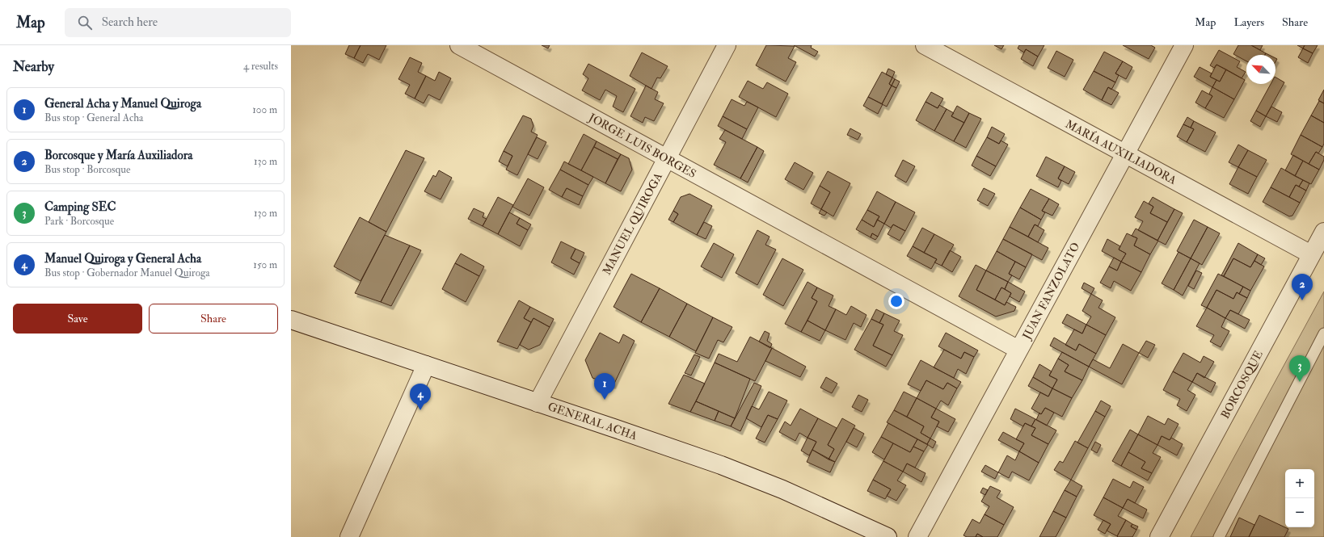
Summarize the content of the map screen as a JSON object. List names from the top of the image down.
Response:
{
  "streets": {
    "street": [
      "JORGE LUIS BORGES",
      "MARÍA AUXILIADORA",
      "MANUEL QUIROGA",
      "JUAN FANZOLATO",
      "BORCOSQUE",
      "GENERAL ACHA"
    ]
  },
  "crossings": [
    ["JORGE LUIS BORGES", "MANUEL QUIROGA"],
    ["JORGE LUIS BORGES", "JUAN FANZOLATO"],
    ["MARÍA AUXILIADORA", "JUAN FANZOLATO"],
    ["MARÍA AUXILIADORA", "BORCOSQUE"],
    ["MANUEL QUIROGA", "GENERAL ACHA"]
  ],
  "north": "top left",
  "page": {
    "header": "Map",
    "search": "Search here",
    "nav": ["Map", "Layers", "Share"],
    "heading": ["Nearby", "4 results"],
    "list": [
      {
        "mark": "1",
        "name": "General Acha y Manuel Quiroga",
        "note": "Bus stop · General Acha",
        "value": "100 m"
      },
      {
        "mark": "2",
        "name": "Borcosque y María Auxiliadora",
        "note": "Bus stop · Borcosque",
        "value": "130 m"
      },
      {
        "mark": "3",
        "name": "Camping SEC",
        "note": "Park · Borcosque",
        "value": "130 m"
      },
      {
        "mark": "4",
        "name": "Manuel Quiroga y General Acha",
        "note": "Bus stop · Gobernador Manuel Quiroga",
        "value": "150 m"
      }
    ],
    "pins": [
      "2",
      "3",
      "1",
      "4"
    ],
    "buttons": ["Save", "Share"],
    "map_buttons": ["+", "−"]
  }
}
